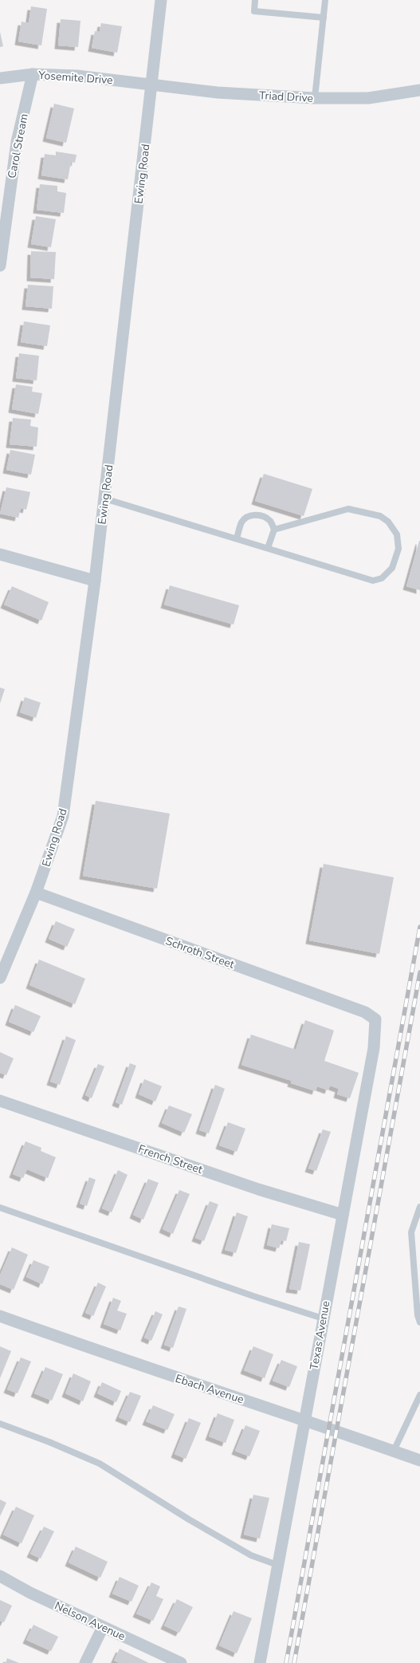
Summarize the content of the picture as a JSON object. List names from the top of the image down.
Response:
{
  "streets": {
    "street": [
      "Yosemite Drive",
      "Triad Drive",
      "Carol Stream",
      "Ewing Road",
      "Schroth Street",
      "French Street",
      "Texas Avenue",
      "Ebach Avenue",
      "Nelson Avenue"
    ]
  },
  "crossings": [
    ["Yosemite Drive", "Triad Drive"],
    ["Yosemite Drive", "Carol Stream"],
    ["Yosemite Drive", "Ewing Road"],
    ["Triad Drive", "Ewing Road"],
    ["Ewing Road", "Schroth Street"],
    ["Schroth Street", "Texas Avenue"],
    ["French Street", "Texas Avenue"],
    ["Texas Avenue", "Ebach Avenue"]
  ]
}
